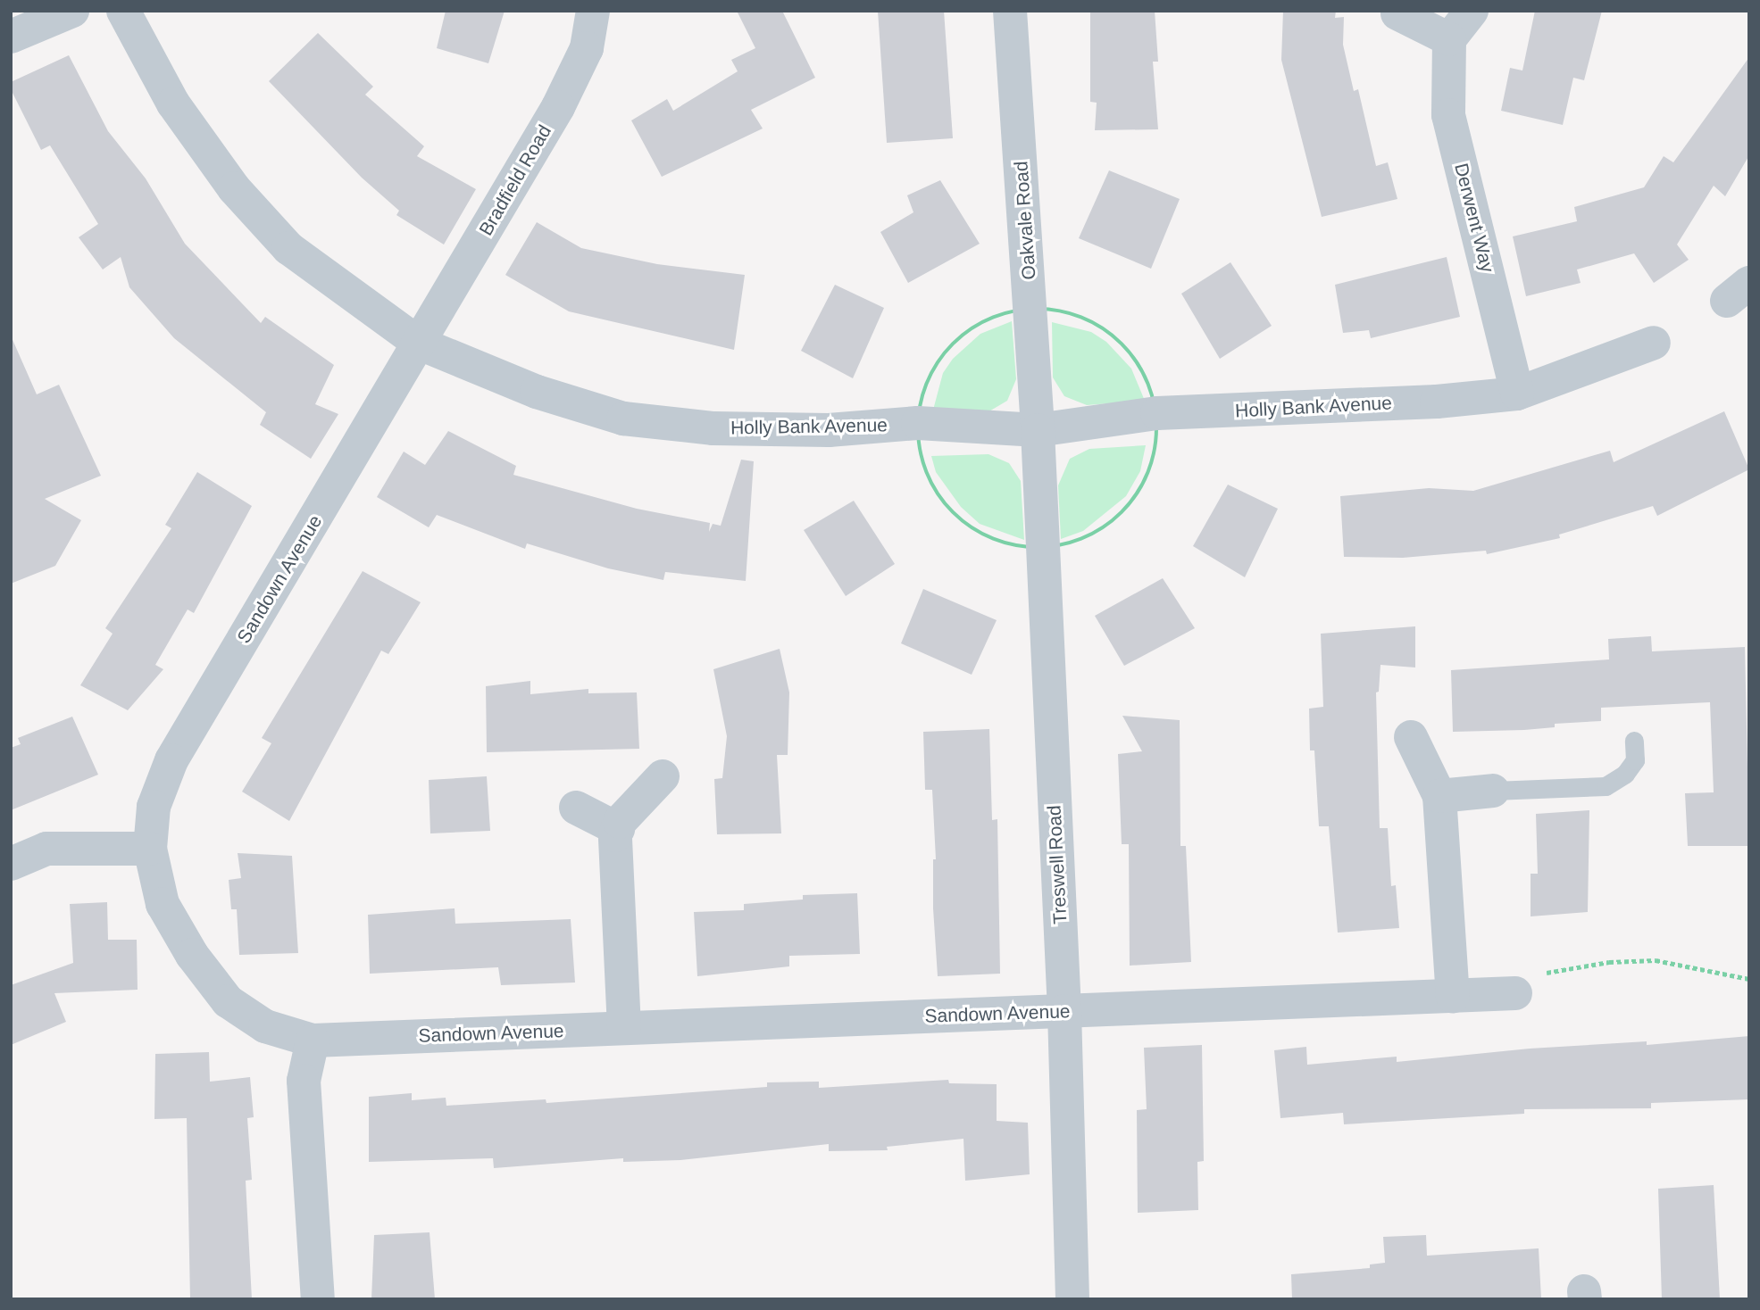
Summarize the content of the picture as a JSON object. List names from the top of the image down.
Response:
{
  "streets": {
    "street": [
      "Bradfield Road",
      "Derwent Way",
      "Oakvale Road",
      "Holly Bank Avenue",
      "Sandown Avenue",
      "Treswell Road"
    ]
  },
  "crossings": [
    ["Bradfield Road", "Holly Bank Avenue"],
    ["Bradfield Road", "Sandown Avenue"],
    ["Derwent Way", "Holly Bank Avenue"],
    ["Oakvale Road", "Holly Bank Avenue"],
    ["Oakvale Road", "Treswell Road"],
    ["Holly Bank Avenue", "Sandown Avenue"],
    ["Holly Bank Avenue", "Treswell Road"],
    ["Sandown Avenue", "Treswell Road"]
  ]
}
